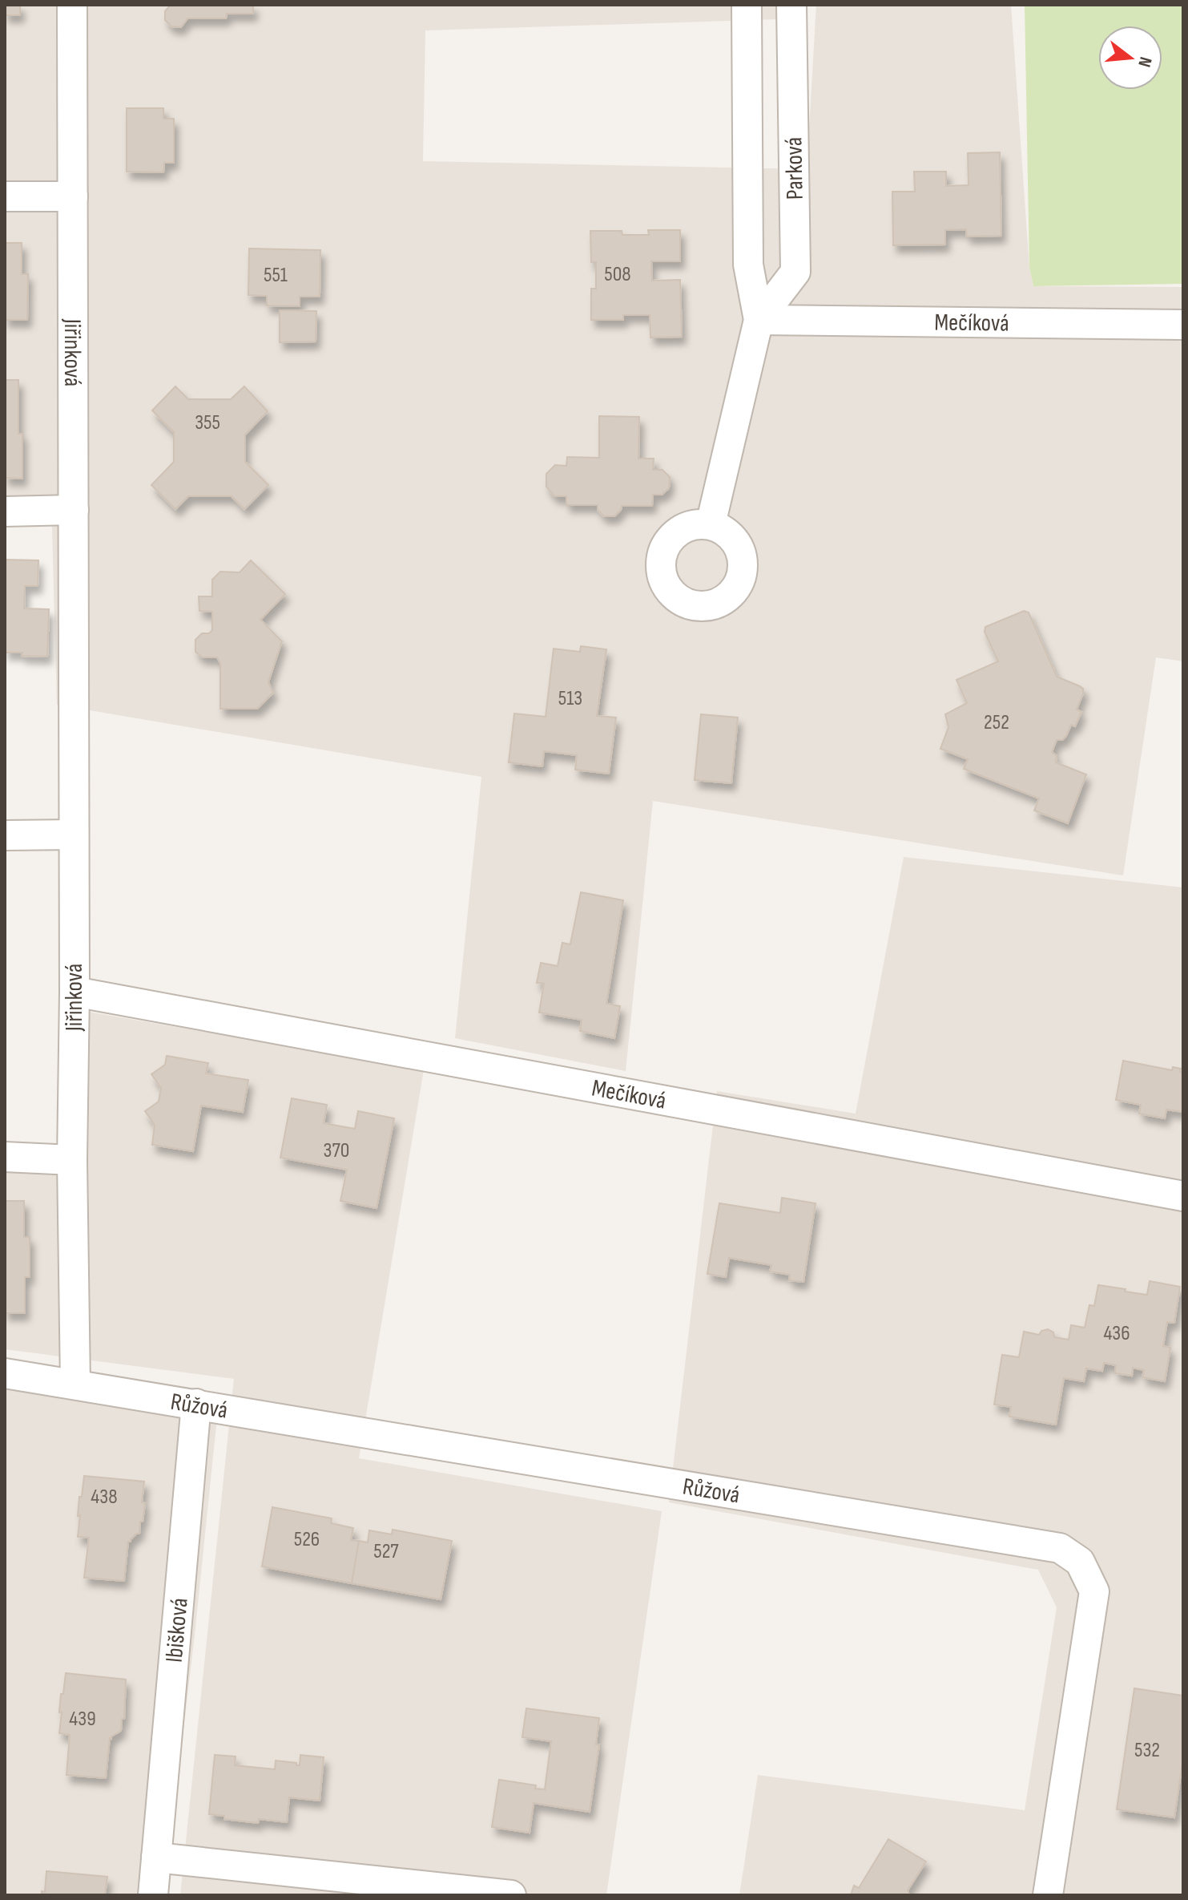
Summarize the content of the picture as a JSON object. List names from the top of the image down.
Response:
{
  "streets": {
    "street": [
      "Parková",
      "Mečíková",
      "Jiřinková",
      "Růžová",
      "Ibišková"
    ]
  },
  "crossings": [
    ["Parková", "Mečíková"],
    ["Mečíková", "Jiřinková"],
    ["Jiřinková", "Růžová"],
    ["Růžová", "Ibišková"]
  ],
  "house_numbers": [
    "508",
    "551",
    "355",
    "513",
    "252",
    "370",
    "436",
    "438",
    "526",
    "527",
    "439",
    "532"
  ],
  "north": "right"
}
